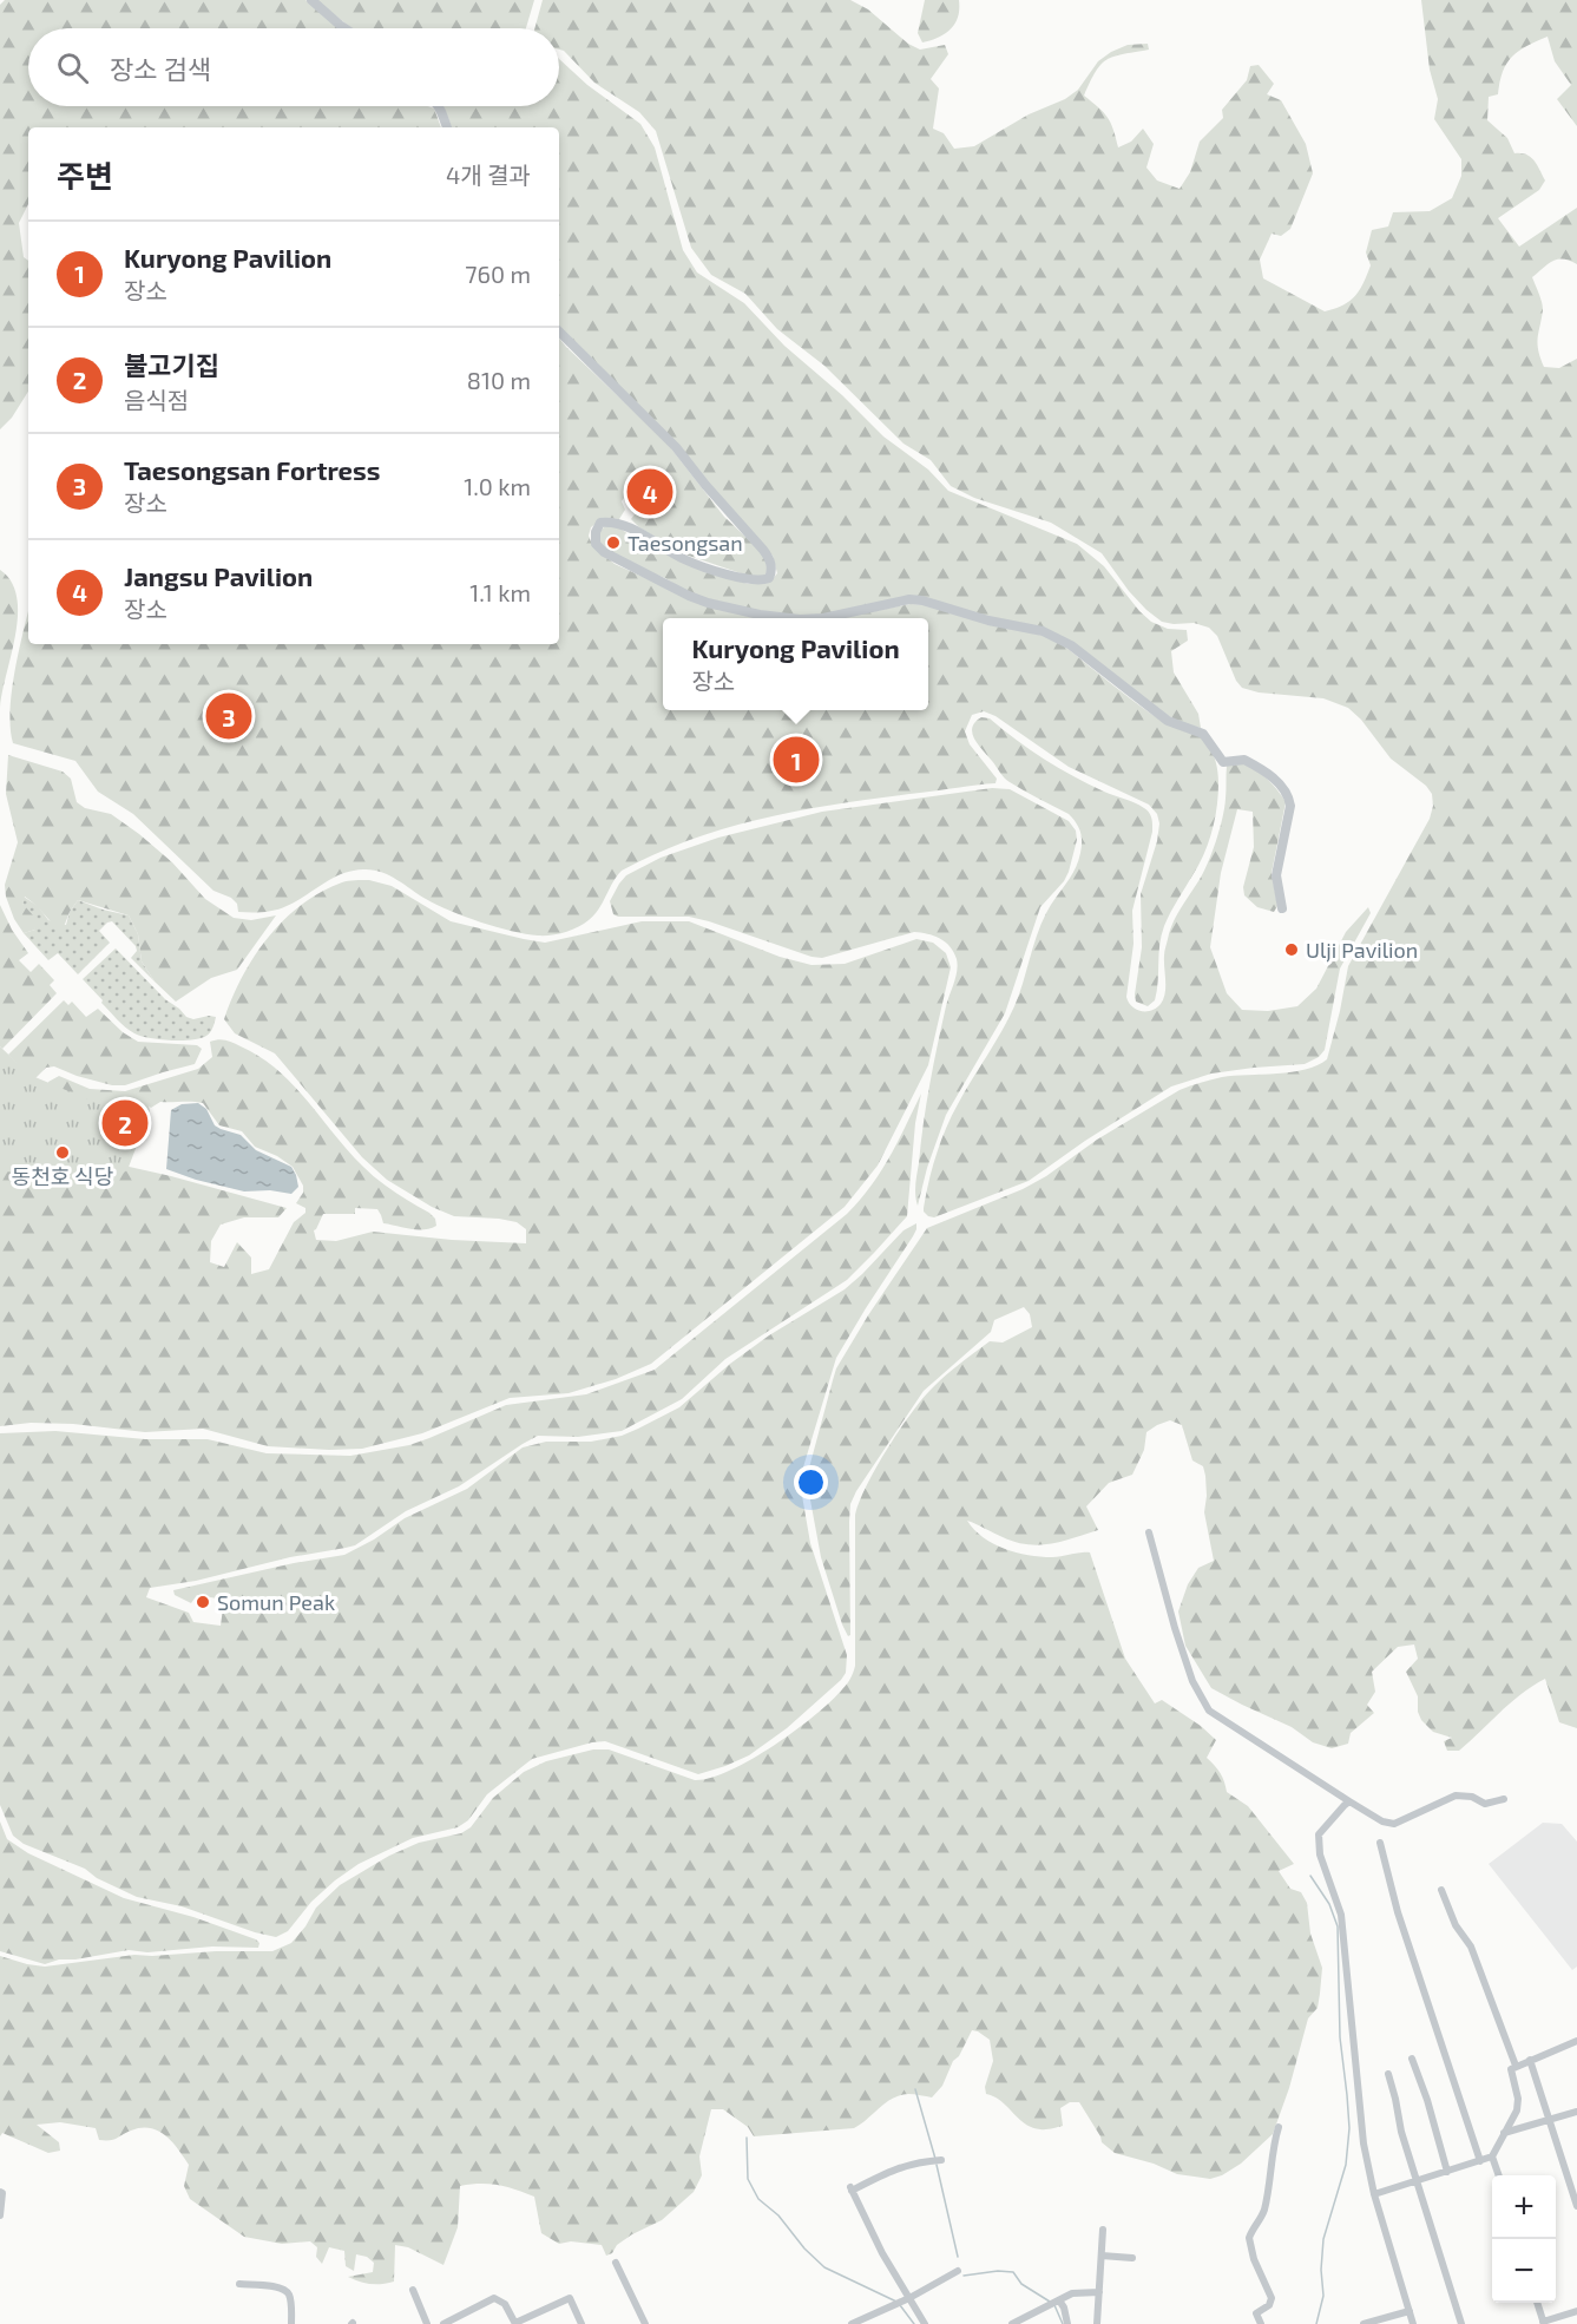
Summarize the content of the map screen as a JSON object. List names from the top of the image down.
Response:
{
  "places": [
    "Taesongsan",
    "Ulji Pavilion",
    "동천호 식당",
    "Somun Peak"
  ],
  "page": {
    "search": "장소 검색",
    "heading": ["주변", "4개 결과"],
    "list": [
      {
        "mark": "1",
        "name": "Kuryong Pavilion",
        "note": "장소",
        "value": "760 m"
      },
      {
        "mark": "2",
        "name": "불고기집",
        "note": "음식점",
        "value": "810 m"
      },
      {
        "mark": "3",
        "name": "Taesongsan Fortress",
        "note": "장소",
        "value": "1.0 km"
      },
      {
        "mark": "4",
        "name": "Jangsu Pavilion",
        "note": "장소",
        "value": "1.1 km"
      }
    ],
    "pins": [
      "4",
      "3",
      "1",
      "2"
    ],
    "popup": ["Kuryong Pavilion", "장소"],
    "map_buttons": ["+", "−"]
  }
}
